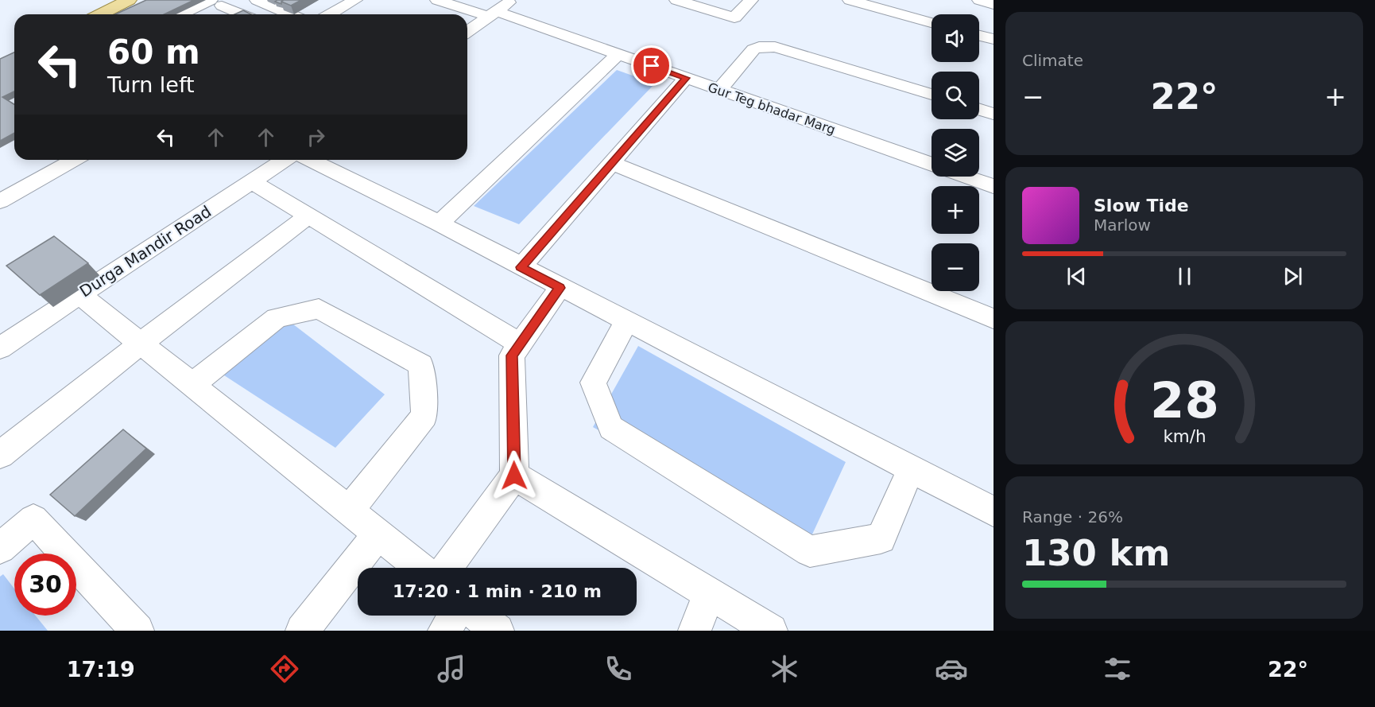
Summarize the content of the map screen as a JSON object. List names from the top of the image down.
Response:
{
  "streets": {
    "street": ["Gur Teg bhadar Marg", "Durga Mandir Road"]
  },
  "page": {
    "tile": [
      "Climate",
      ["Range · 26%", "130 km"]
    ],
    "map_buttons": ["+", "−"],
    "turn": ["60 m", "Turn left"],
    "heat": ["−", "22°", "+"],
    "song": ["Slow Tide", "Marlow"],
    "limit": "30",
    "trip": "17:20 · 1 min · 210 m",
    "tabs": ["17:19", "22°"],
    "gauge": ["28", "km/h"]
  }
}
